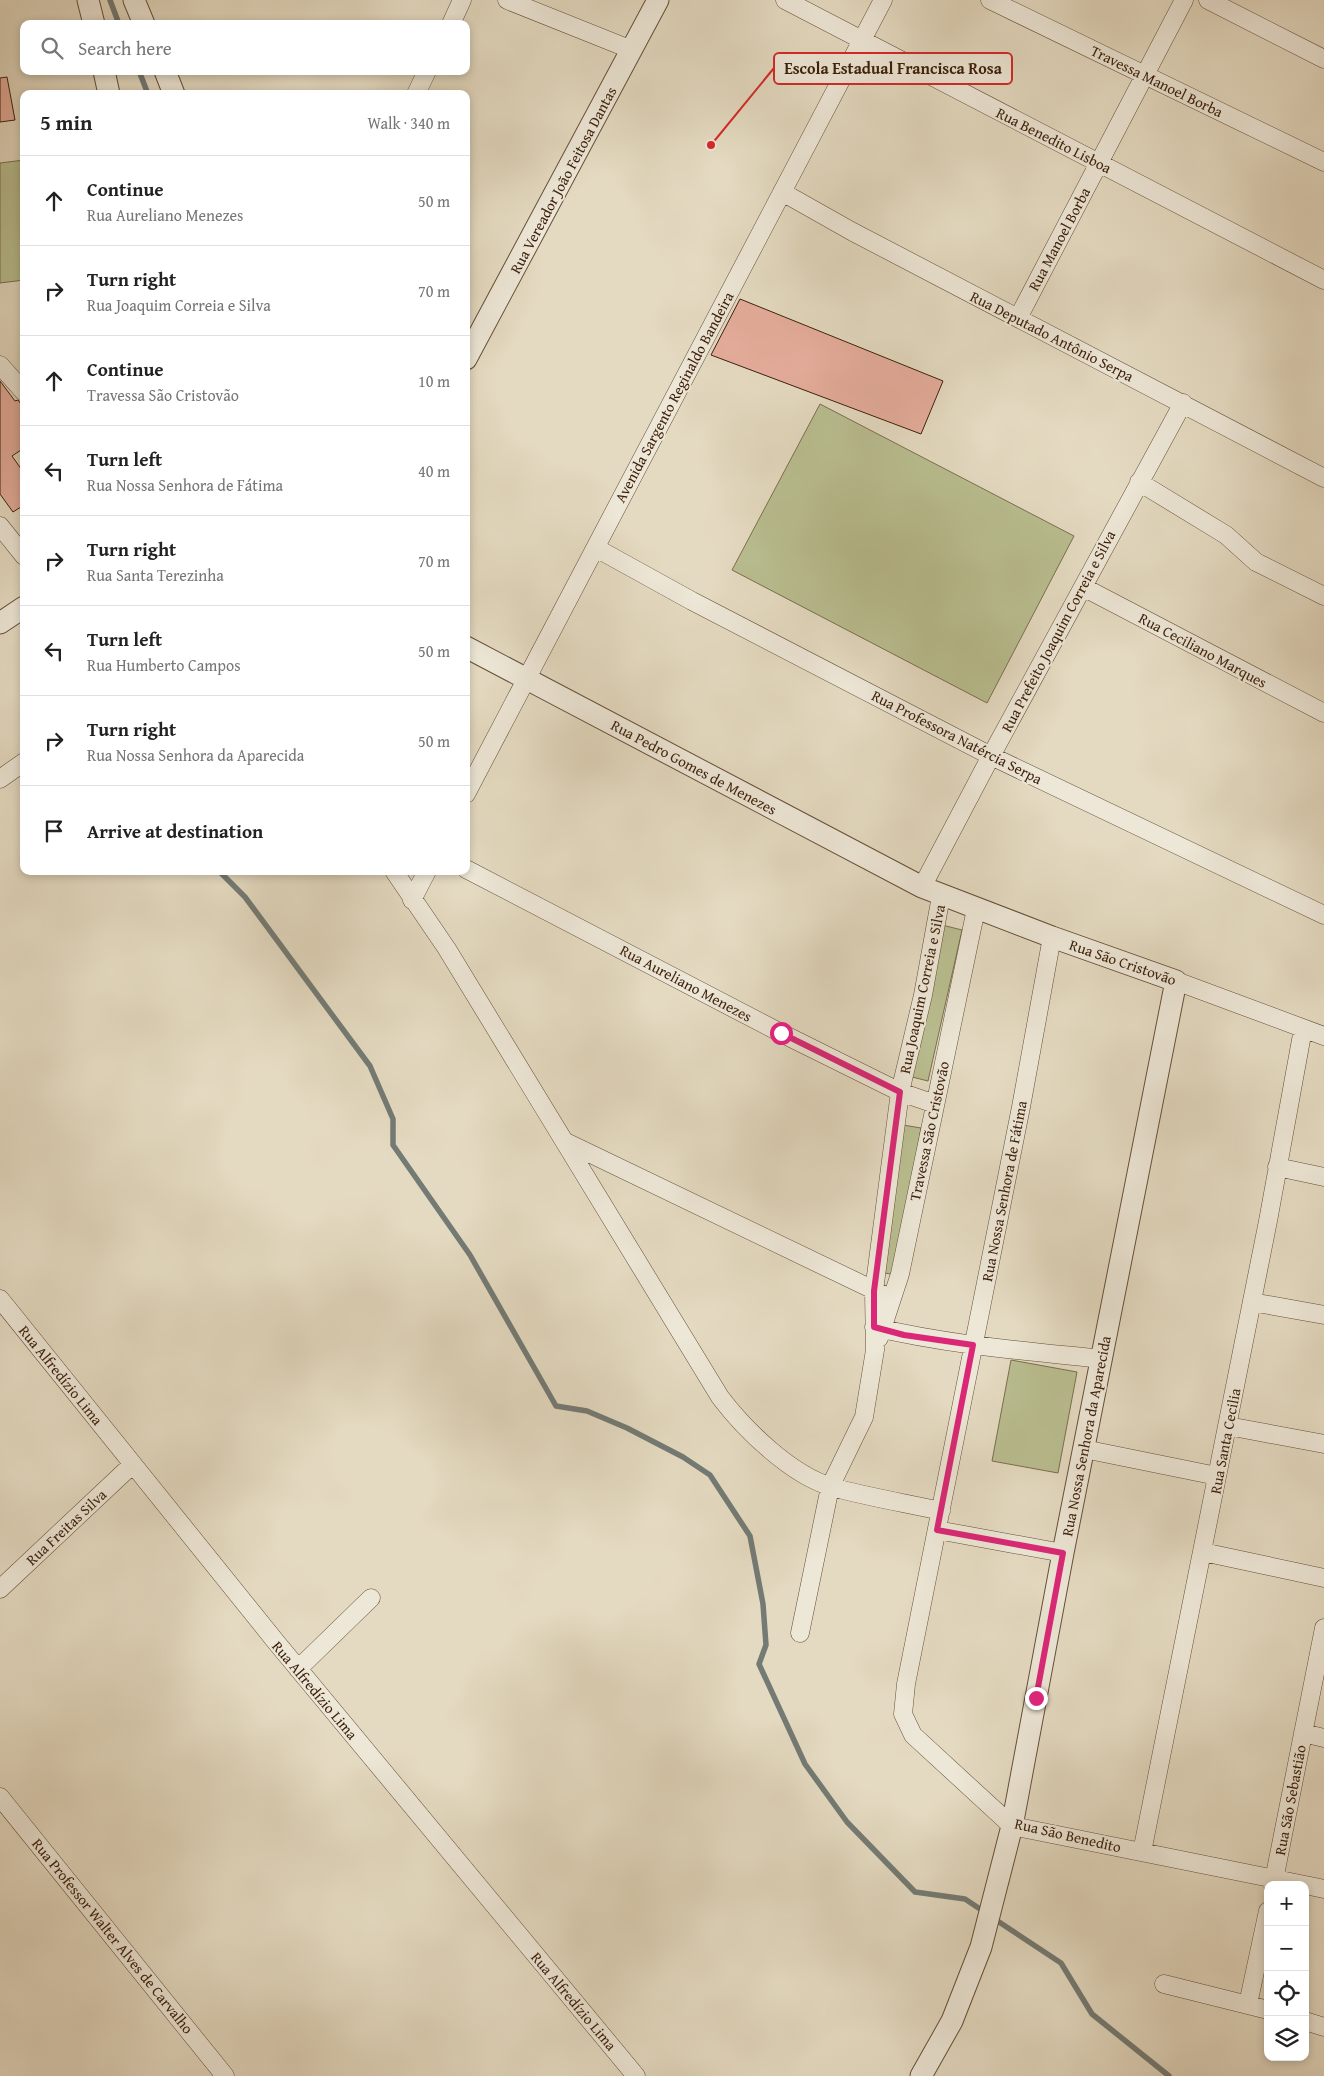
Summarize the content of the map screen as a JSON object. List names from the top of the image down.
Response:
{
  "streets": {
    "street": [
      "Travessa Manoel Borba",
      "Rua Benedito Lisboa",
      "Rua Vereador João Feitosa Dantas",
      "Rua Manoel Borba",
      "Rua Deputado Antônio Serpa",
      "Avenida Sargento Reginaldo Bandeira",
      "Rua Prefeito Joaquim Correia e Silva",
      "Rua Ceciliano Marques",
      "Rua Professora Natércia Serpa",
      "Rua Pedro Gomes de Menezes",
      "Rua São Cristovão",
      "Rua Aureliano Menezes",
      "Rua Joaquim Correia e Silva",
      "Travessa São Cristovão",
      "Rua Nossa Senhora de Fátima",
      "Rua Alfredízio Lima",
      "Rua Nossa Senhora da Aparecida",
      "Rua Santa Cecilia",
      "Rua Freitas Silva",
      "Rua São Sebastião",
      "Rua São Benedito",
      "Rua Professor Walter Alves de Carvalho"
    ]
  },
  "crossings": [
    ["Travessa Manoel Borba", "Rua Manoel Borba"],
    ["Rua Benedito Lisboa", "Rua Manoel Borba"],
    ["Rua Benedito Lisboa", "Avenida Sargento Reginaldo Bandeira"],
    ["Rua Manoel Borba", "Rua Deputado Antônio Serpa"],
    ["Rua Deputado Antônio Serpa", "Avenida Sargento Reginaldo Bandeira"],
    ["Rua Deputado Antônio Serpa", "Rua Prefeito Joaquim Correia e Silva"],
    ["Avenida Sargento Reginaldo Bandeira", "Rua Professora Natércia Serpa"],
    ["Avenida Sargento Reginaldo Bandeira", "Rua Pedro Gomes de Menezes"],
    ["Rua Prefeito Joaquim Correia e Silva", "Rua Ceciliano Marques"],
    ["Rua Prefeito Joaquim Correia e Silva", "Rua Professora Natércia Serpa"],
    ["Rua Prefeito Joaquim Correia e Silva", "Rua Pedro Gomes de Menezes"],
    ["Rua Prefeito Joaquim Correia e Silva", "Rua São Cristovão"],
    ["Rua Pedro Gomes de Menezes", "Rua São Cristovão"],
    ["Rua São Cristovão", "Rua Joaquim Correia e Silva"],
    ["Rua São Cristovão", "Travessa São Cristovão"],
    ["Rua São Cristovão", "Rua Nossa Senhora de Fátima"],
    ["Rua São Cristovão", "Rua Nossa Senhora da Aparecida"],
    ["Rua São Cristovão", "Rua Santa Cecilia"],
    ["Rua Aureliano Menezes", "Rua Joaquim Correia e Silva"],
    ["Rua Aureliano Menezes", "Travessa São Cristovão"],
    ["Rua Joaquim Correia e Silva", "Travessa São Cristovão"],
    ["Rua Nossa Senhora de Fátima", "Rua São Benedito"],
    ["Rua Alfredízio Lima", "Rua Freitas Silva"],
    ["Rua Nossa Senhora da Aparecida", "Rua São Benedito"],
    ["Rua Santa Cecilia", "Rua São Benedito"]
  ],
  "places": ["Escola Estadual Francisca Rosa"],
  "page": {
    "search": "Search here",
    "heading": ["5 min", "Walk · 340 m"],
    "list": [
      ["Continue", "Rua Aureliano Menezes", "50 m"],
      ["Turn right", "Rua Joaquim Correia e Silva", "70 m"],
      ["Continue", "Travessa São Cristovão", "10 m"],
      ["Turn left", "Rua Nossa Senhora de Fátima", "40 m"],
      ["Turn right", "Rua Santa Terezinha", "70 m"],
      ["Turn left", "Rua Humberto Campos", "50 m"],
      ["Turn right", "Rua Nossa Senhora da Aparecida", "50 m"],
      "Arrive at destination"
    ],
    "map_buttons": ["+", "−"]
  }
}
